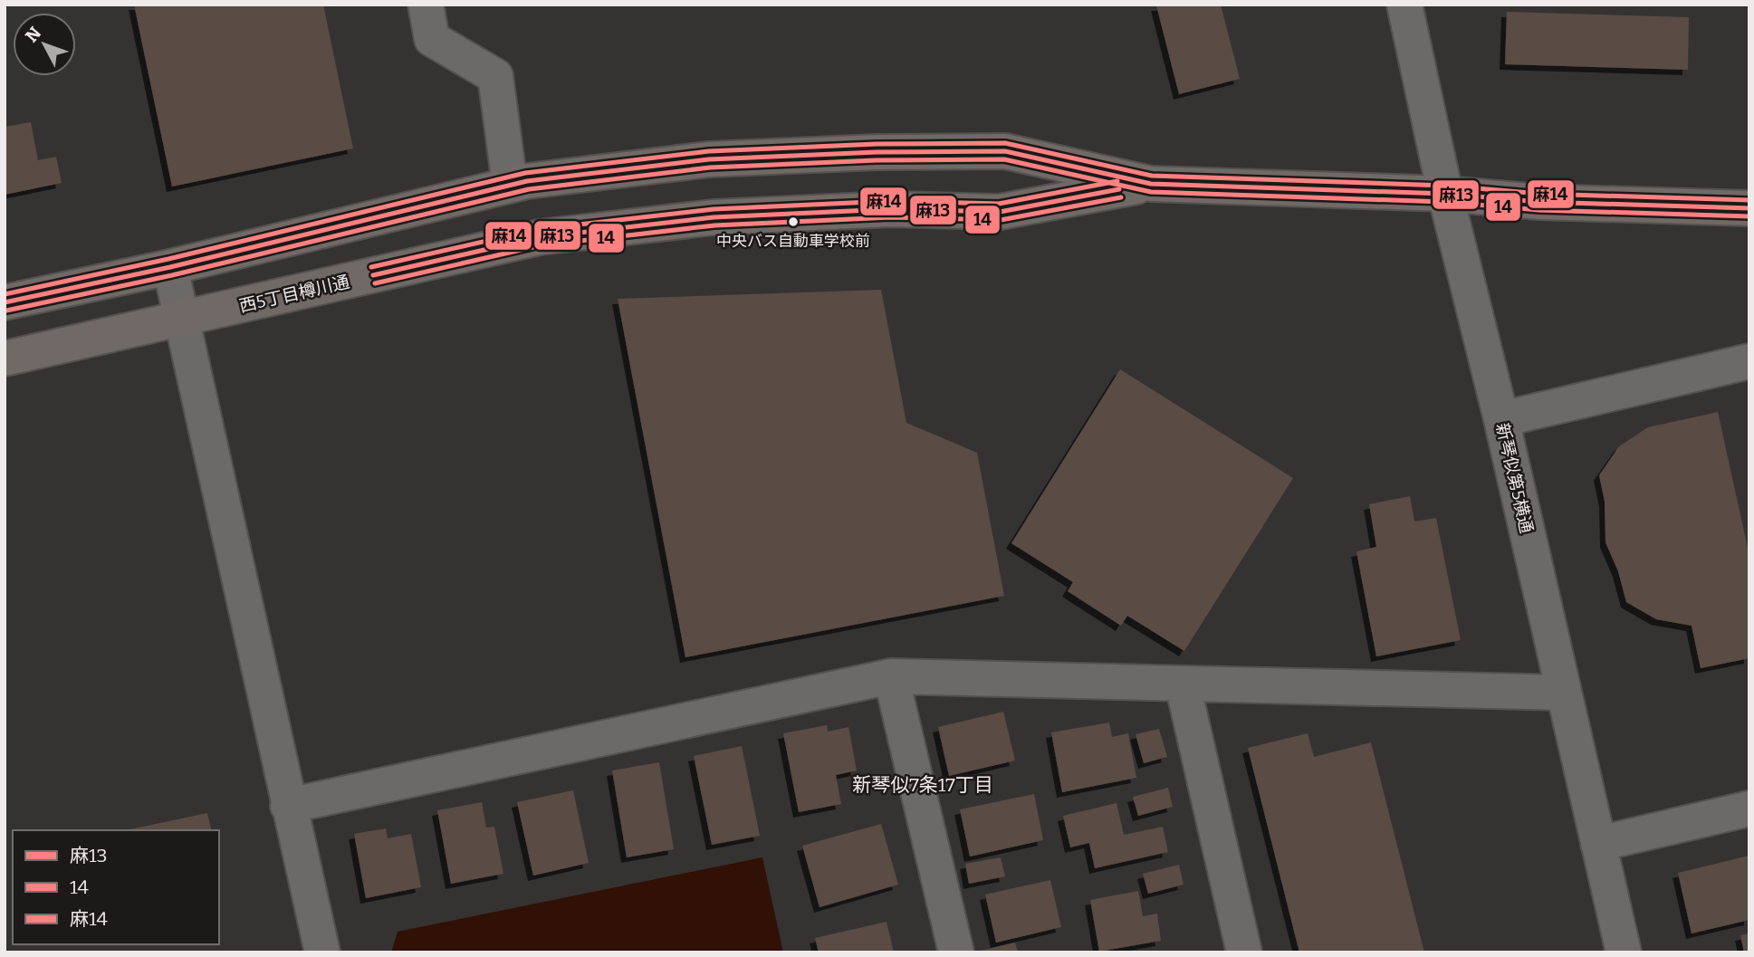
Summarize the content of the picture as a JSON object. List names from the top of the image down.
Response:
{
  "streets": {
    "main road": ["西5丁目樽川通"],
    "street": ["新琴似第5横通"]
  },
  "crossings": [
    ["西5丁目樽川通", "新琴似第5横通"]
  ],
  "districts": ["新琴似7条17丁目"],
  "places": ["中央バス自動車学校前"],
  "lines": ["transit line 麻14", "transit line 麻13", "transit line 14"],
  "legend": ["麻13", "14", "麻14"],
  "north": "top left"
}
